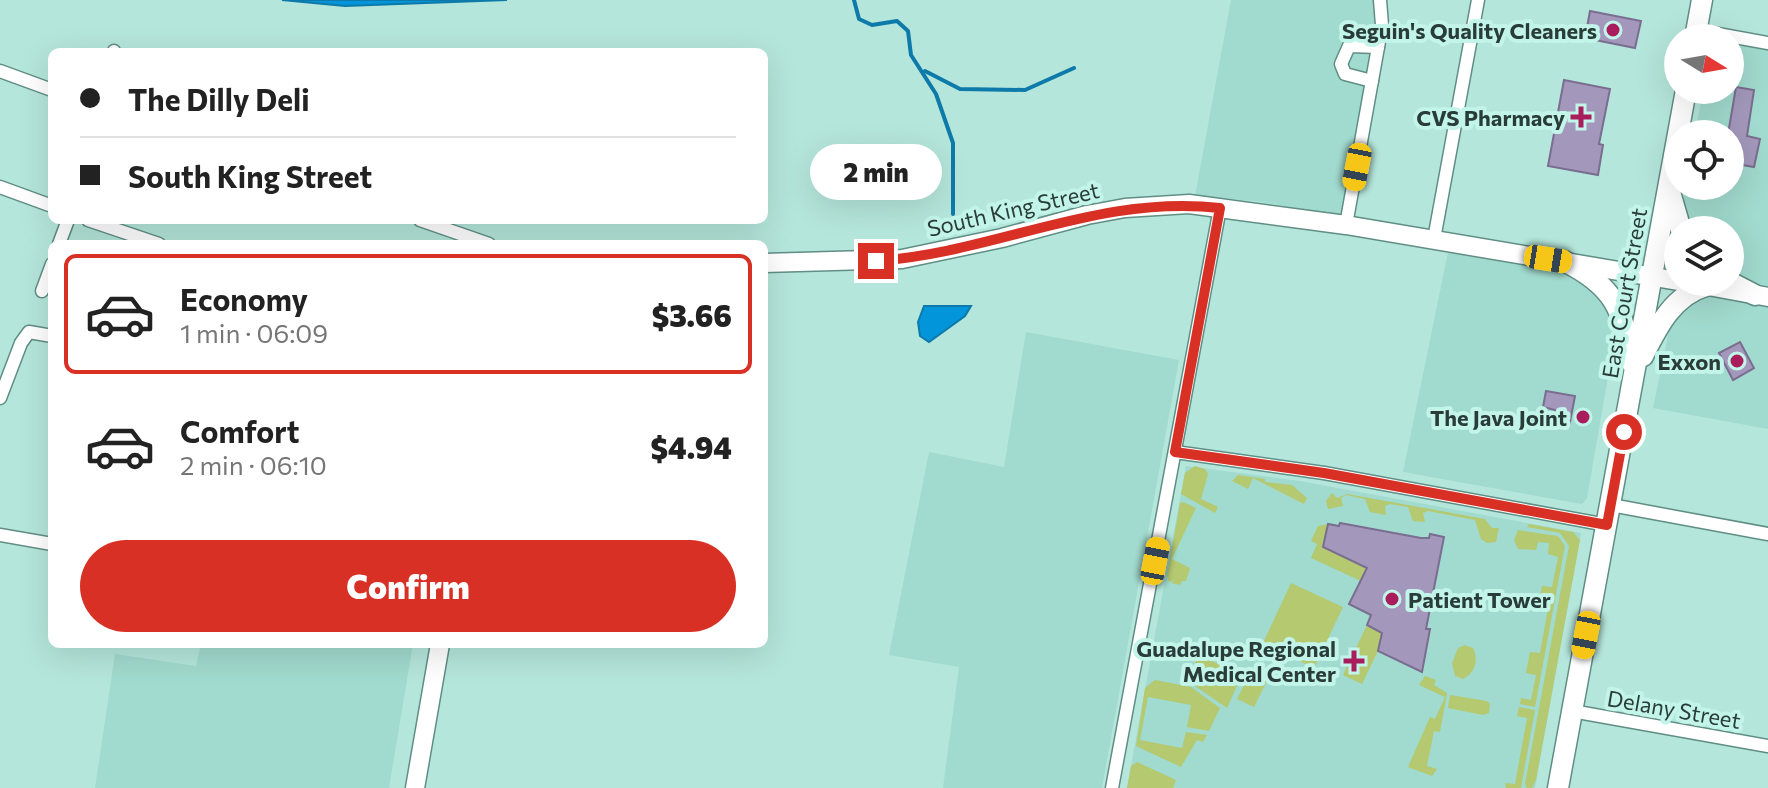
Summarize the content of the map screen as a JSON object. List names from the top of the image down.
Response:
{
  "streets": {
    "main road": ["South King Street", "East Court Street"],
    "street": ["Delany Street"]
  },
  "crossings": [
    ["South King Street", "East Court Street"],
    ["East Court Street", "Delany Street"]
  ],
  "places": {
    "other": [
      "Seguin's Quality Cleaners",
      "Exxon",
      "The Java Joint",
      "Patient Tower"
    ],
    "health": ["CVS Pharmacy", "Guadalupe Regional Medical Center"]
  },
  "north": "right",
  "page": {
    "banner": ["The Dilly Deli", "South King Street"],
    "bubble": "2 min",
    "list": [
      {
        "name": "Economy",
        "note": "1 min · 06:09",
        "value": "$3.66"
      },
      {
        "name": "Comfort",
        "note": "2 min · 06:10",
        "value": "$4.94"
      }
    ],
    "buttons": "Confirm"
  }
}
